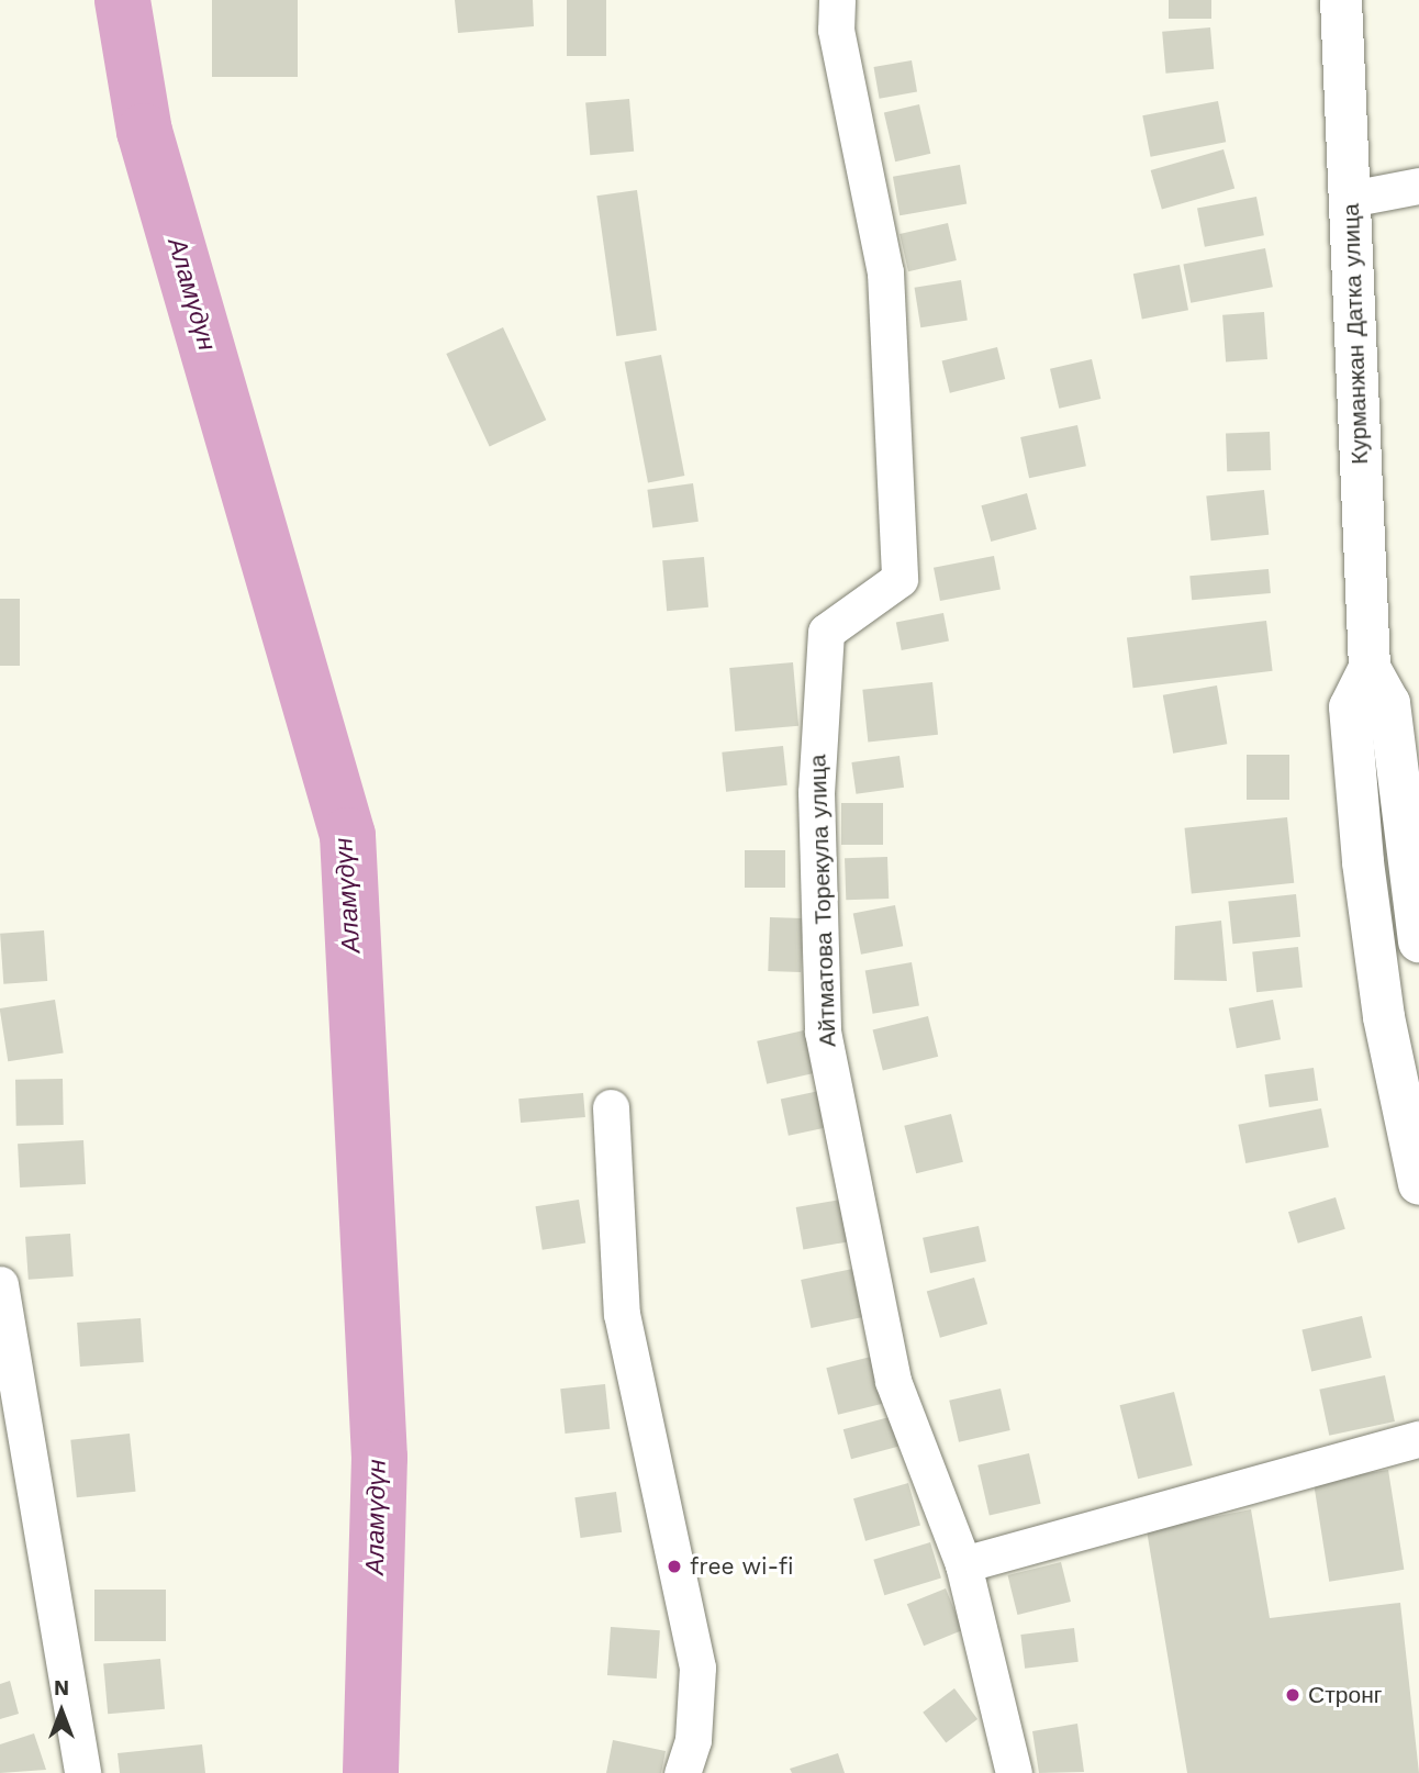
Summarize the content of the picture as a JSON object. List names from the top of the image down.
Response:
{
  "streets": {
    "main road": ["Курманжан Датка улица"],
    "street": ["Айтматова Торекула улица"]
  },
  "water": ["Аламүдүн"],
  "places": ["free wi-fi", "Стронг"],
  "north": "top"
}
